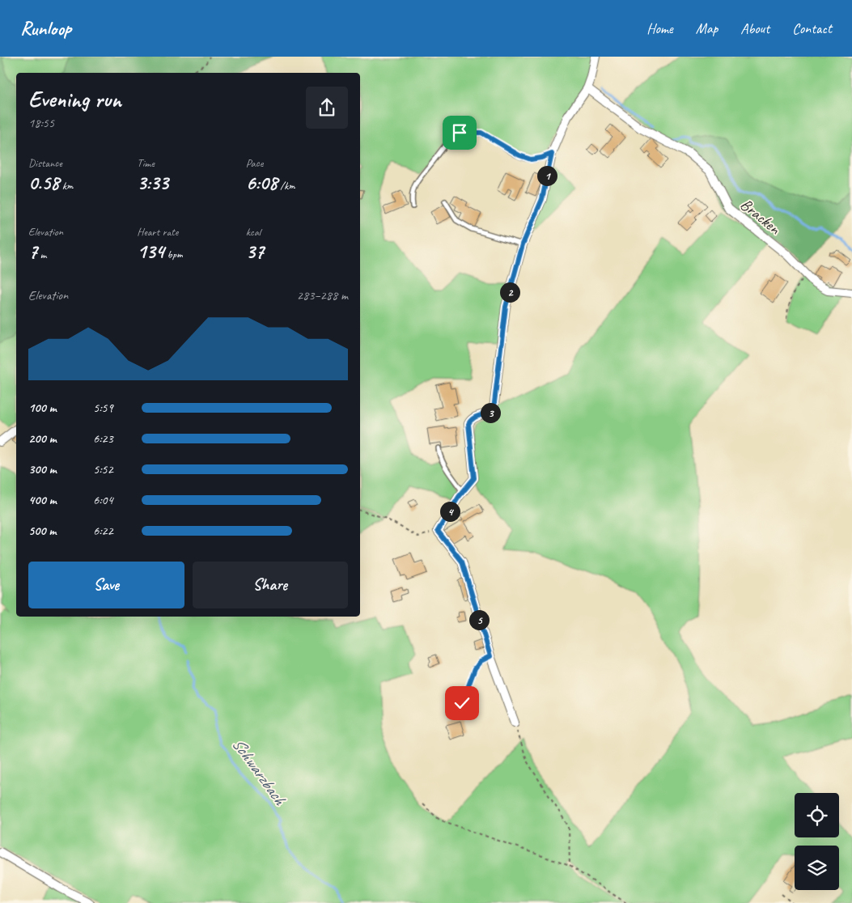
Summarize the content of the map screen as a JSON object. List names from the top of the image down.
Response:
{
  "streets": {
    "street": ["Bracken"]
  },
  "water": ["Schwarzbach"],
  "page": {
    "header": "Runloop",
    "nav": [
      "Home",
      "Map",
      "About",
      "Contact"
    ],
    "heading": ["Evening run", "18:55"],
    "stats": [
      ["Distance", "0.58 km"],
      ["Time", "3:33"],
      ["Pace", "6:08 /km"],
      ["Elevation", "7 m"],
      ["Heart rate", "134 bpm"],
      ["kcal", "37"]
    ],
    "pins": [
      "1",
      "2",
      "3",
      "4",
      "5"
    ],
    "chart": ["Elevation", "283–288 m"],
    "list": [
      {
        "name": "100 m",
        "note": "5:59"
      },
      {
        "name": "200 m",
        "note": "6:23"
      },
      {
        "name": "300 m",
        "note": "5:52"
      },
      {
        "name": "400 m",
        "note": "6:04"
      },
      {
        "name": "500 m",
        "note": "6:22"
      }
    ],
    "buttons": ["Save", "Share"]
  }
}
